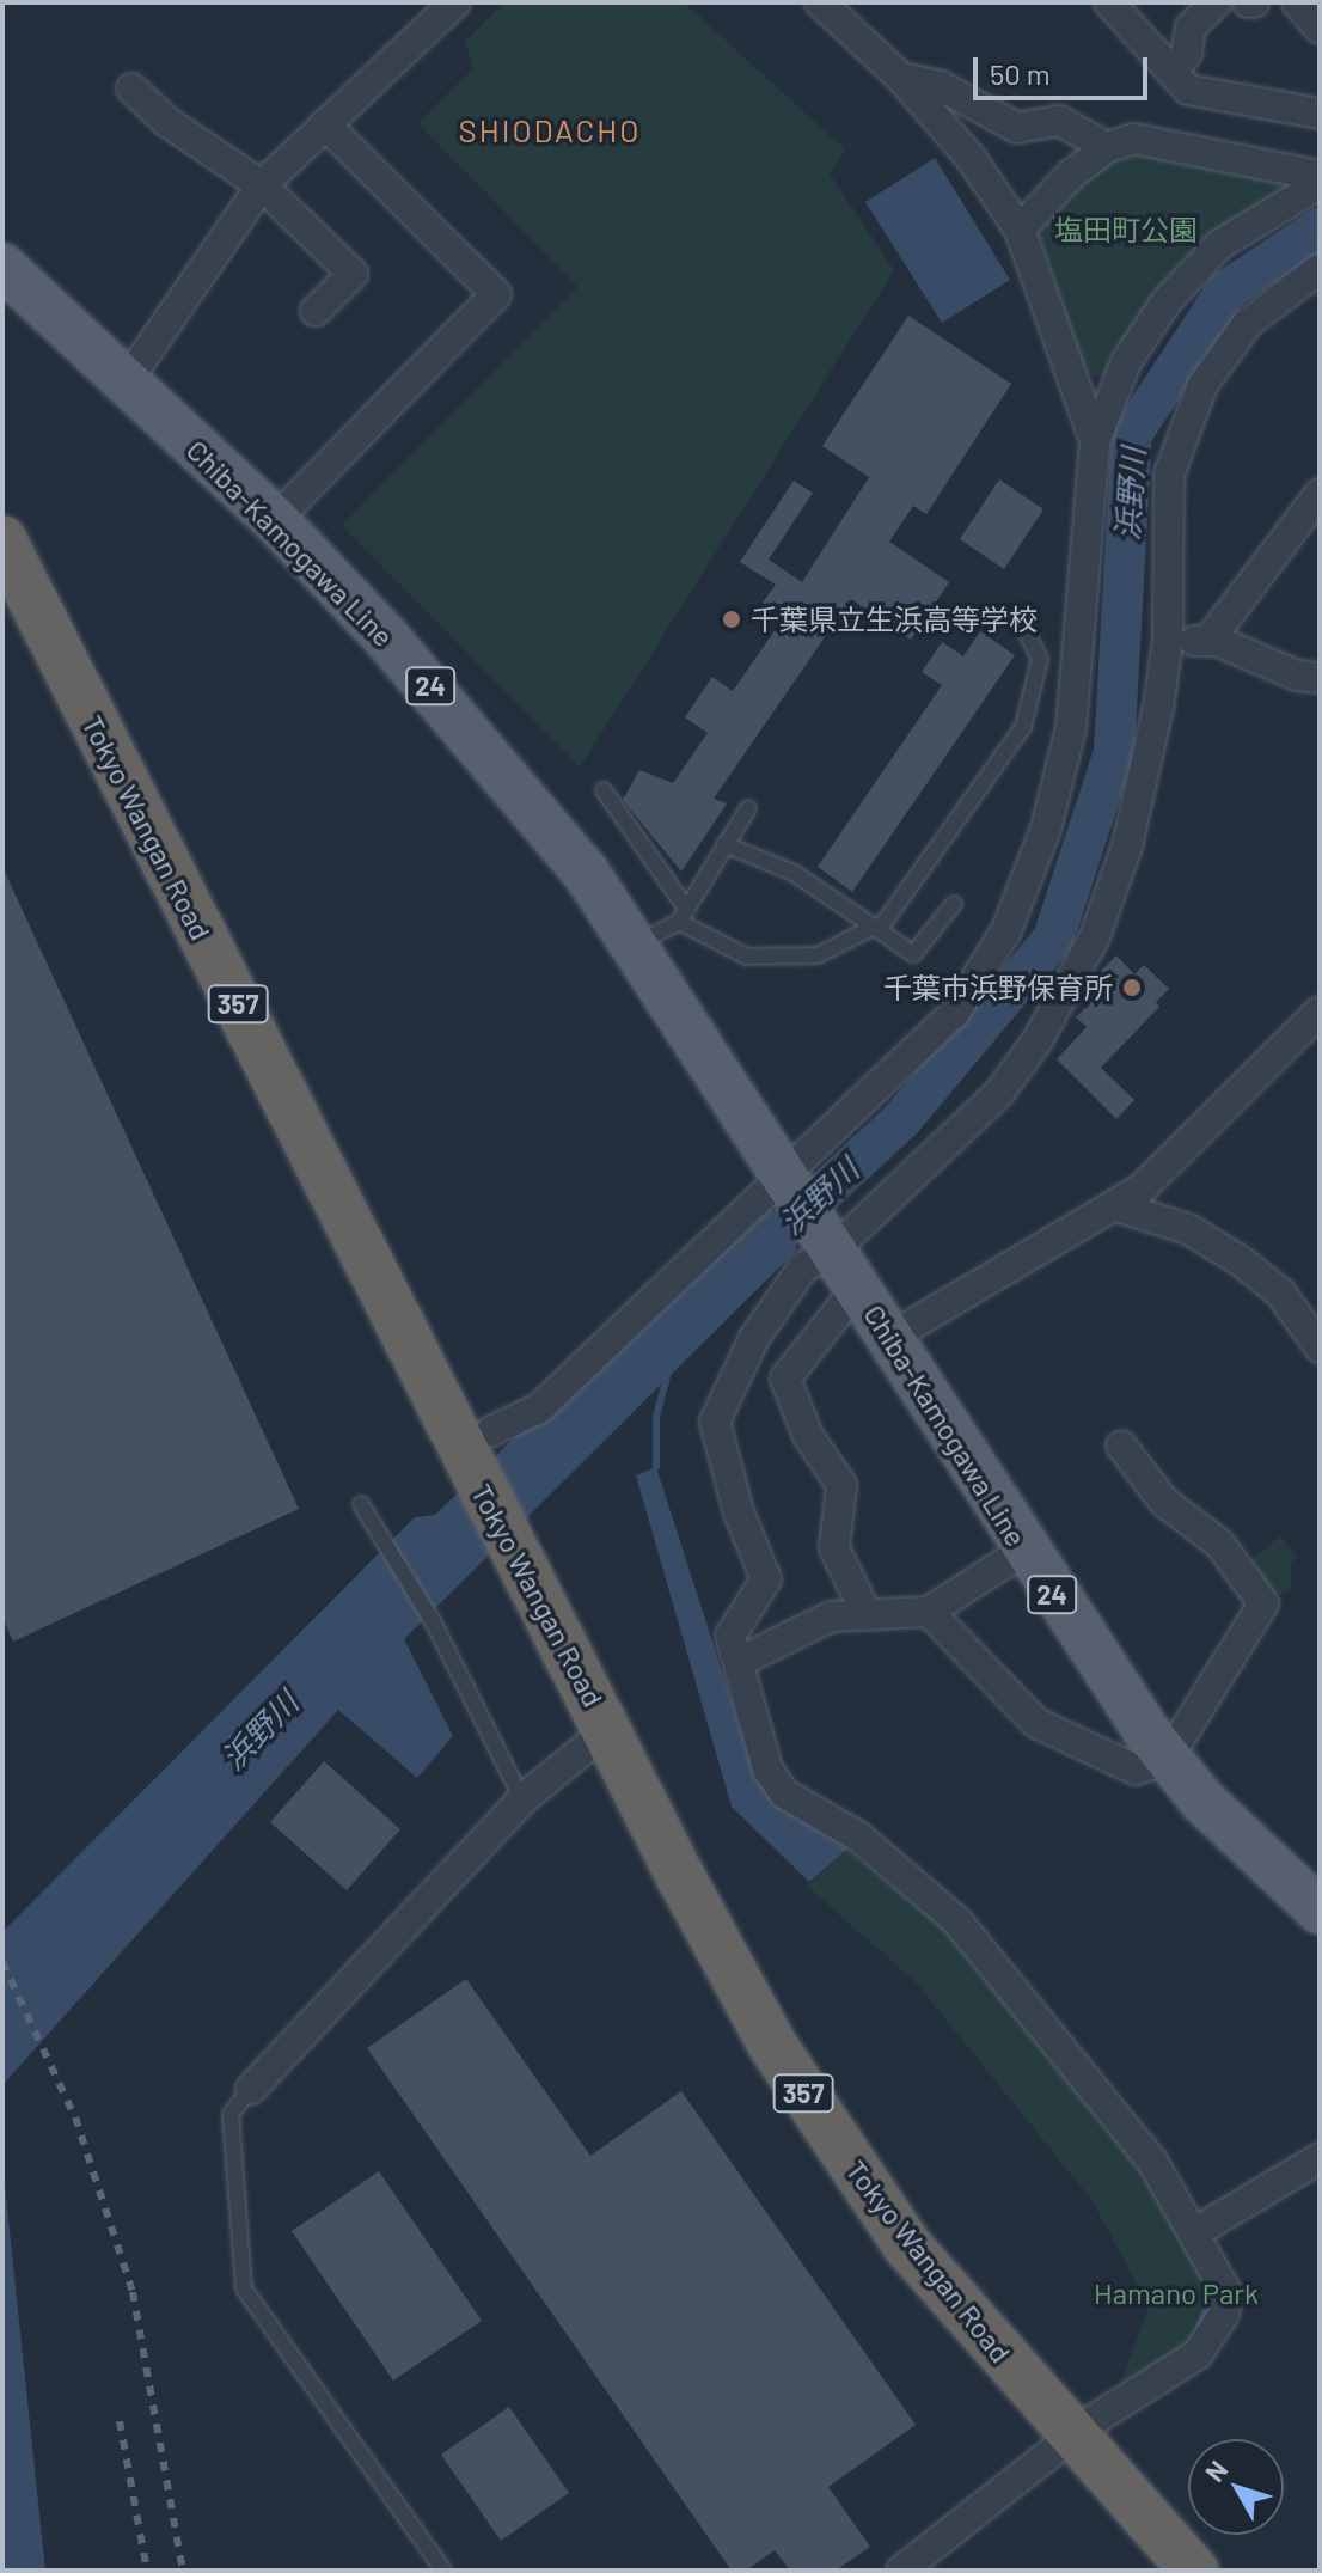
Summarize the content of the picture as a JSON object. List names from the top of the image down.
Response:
{
  "streets": {
    "highway": ["Tokyo Wangan Road", "357"],
    "main road": ["Chiba-Kamogawa Line", "24"]
  },
  "crossings": [
    ["Chiba-Kamogawa Line", "24"]
  ],
  "districts": ["SHIODACHO"],
  "water": ["浜野川"],
  "parks": ["塩田町公園", "Hamano Park"],
  "places": ["千葉県立生浜高等学校", "千葉市浜野保育所"],
  "scale_bar": "50 m",
  "north": "top left"
}
